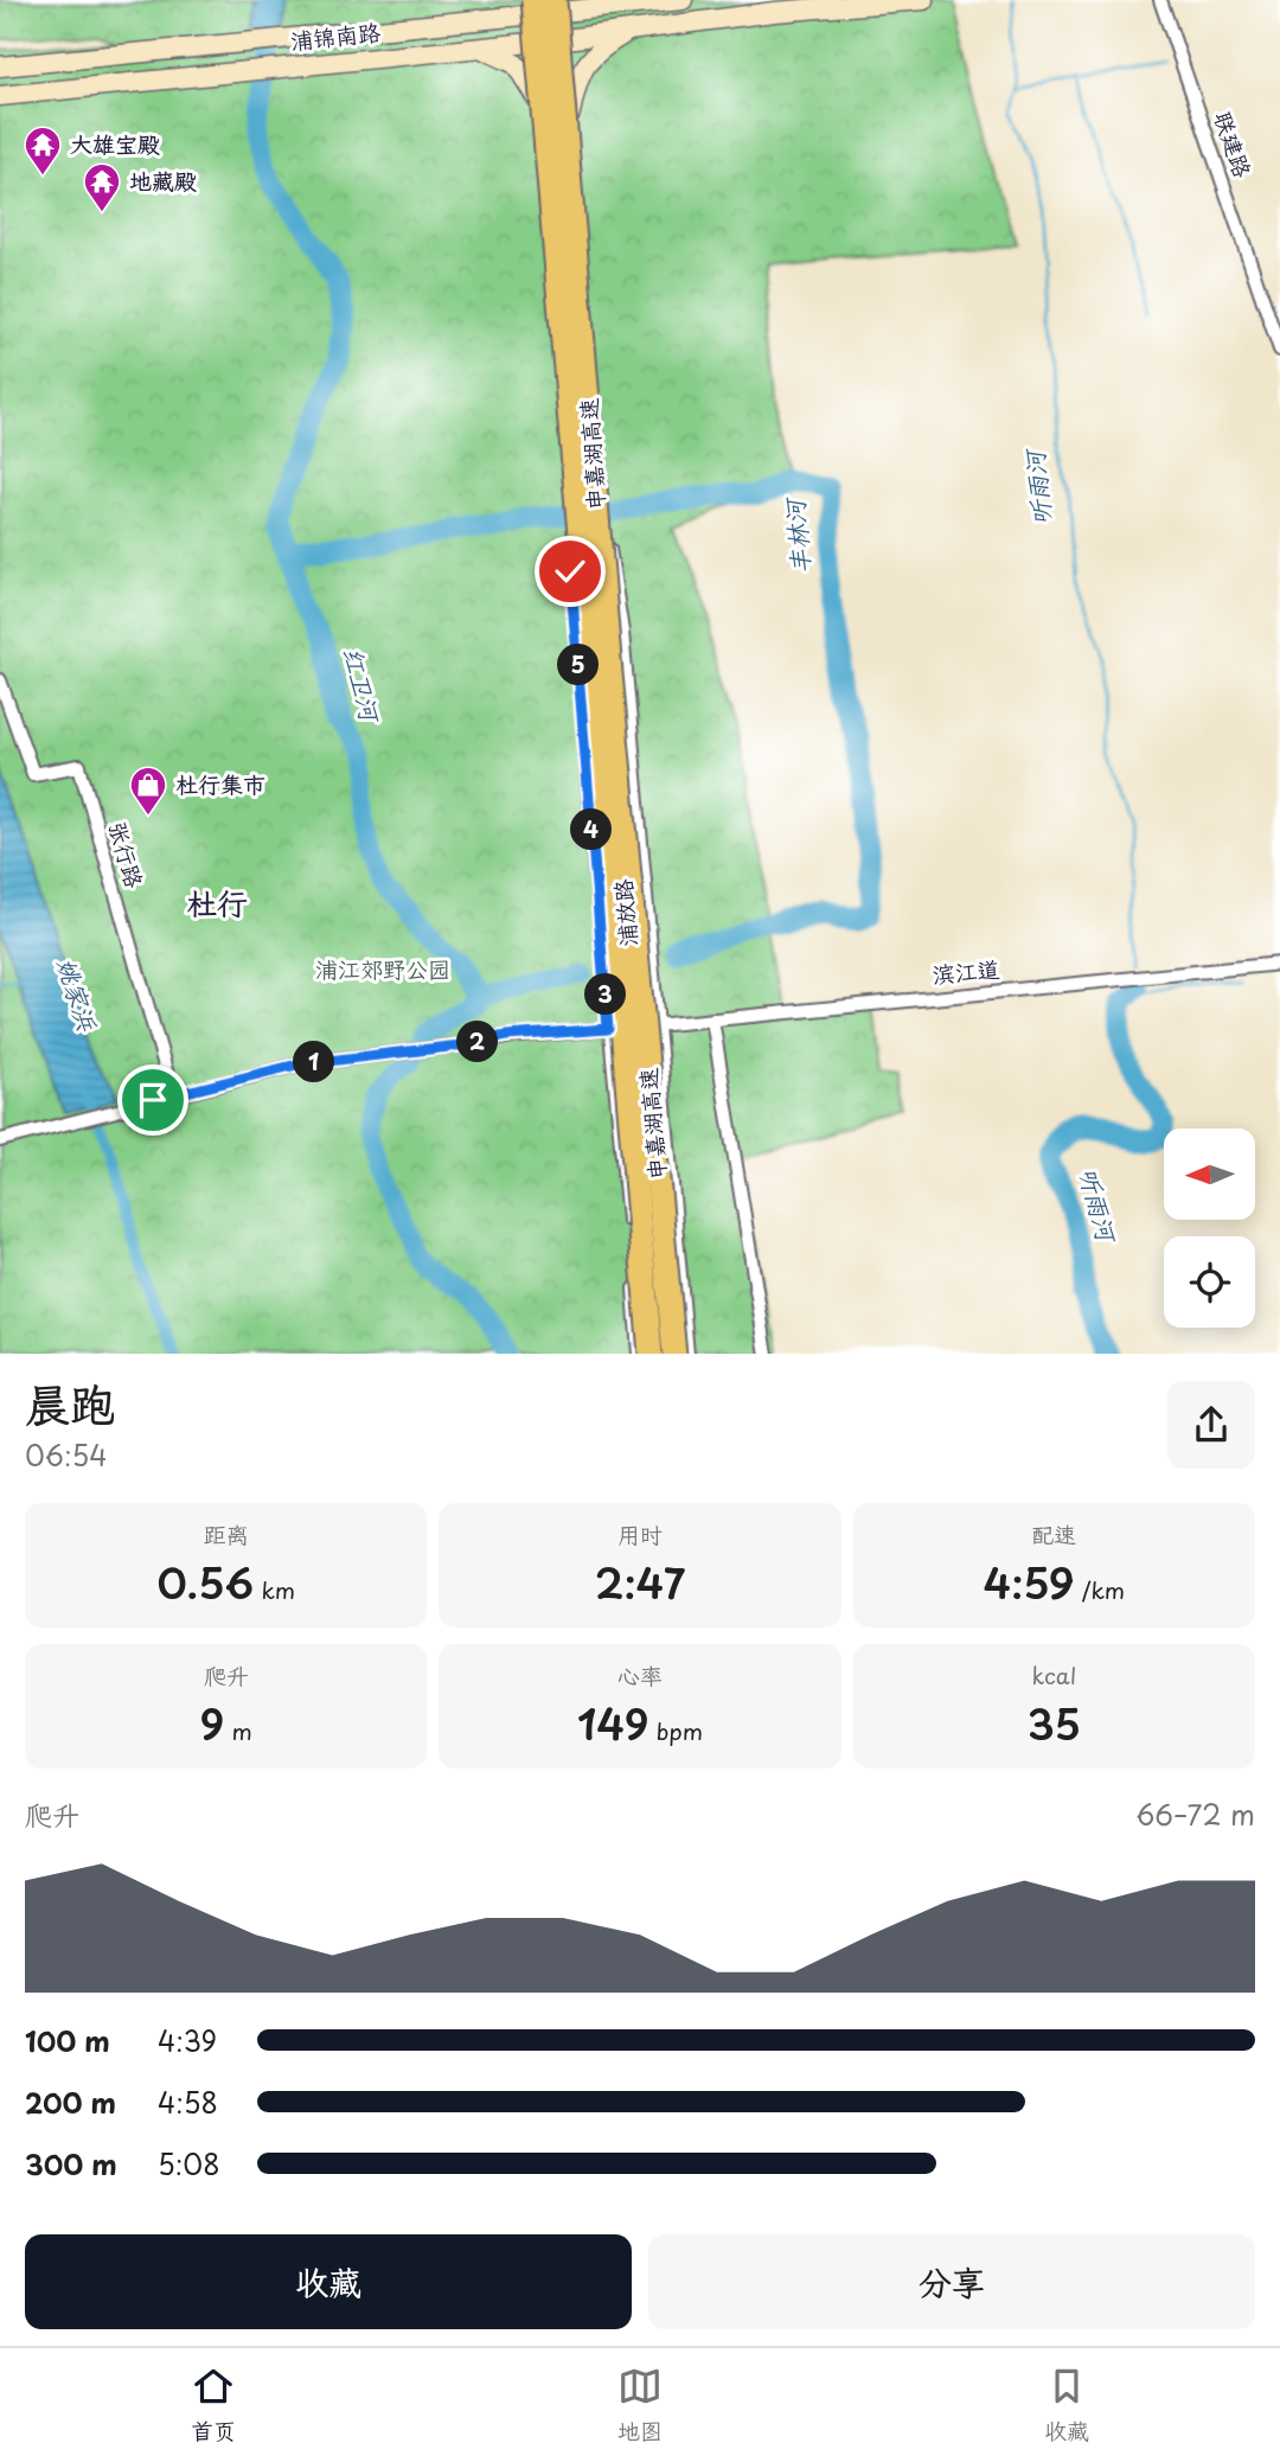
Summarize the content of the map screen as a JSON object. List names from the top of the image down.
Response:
{
  "streets": {
    "highway": ["申嘉湖高速"],
    "main road": ["浦锦南路"],
    "street": [
      "联建路",
      "张行路",
      "浦放路",
      "滨江道"
    ]
  },
  "crossings": [
    ["浦放路", "滨江道"]
  ],
  "districts": ["杜行"],
  "water": [
    "听雨河",
    "丰林河",
    "红卫河",
    "姚家浜"
  ],
  "parks": ["浦江郊野公园"],
  "places": {
    "temple": ["大雄宝殿", "地藏殿"],
    "shop": ["杜行集市"]
  },
  "north": "left",
  "page": {
    "pins": [
      "5",
      "4",
      "3",
      "2",
      "1"
    ],
    "heading": ["晨跑", "06:54"],
    "stats": [
      ["距离", "0.56 km"],
      ["用时", "2:47"],
      ["配速", "4:59 /km"],
      ["爬升", "9 m"],
      ["心率", "149 bpm"],
      ["kcal", "35"]
    ],
    "chart": ["爬升", "66–72 m"],
    "list": [
      {
        "name": "100 m",
        "note": "4:39"
      },
      {
        "name": "200 m",
        "note": "4:58"
      },
      {
        "name": "300 m",
        "note": "5:08"
      }
    ],
    "buttons": ["收藏", "分享"],
    "tabs": ["首页", "地图", "收藏"]
  }
}
